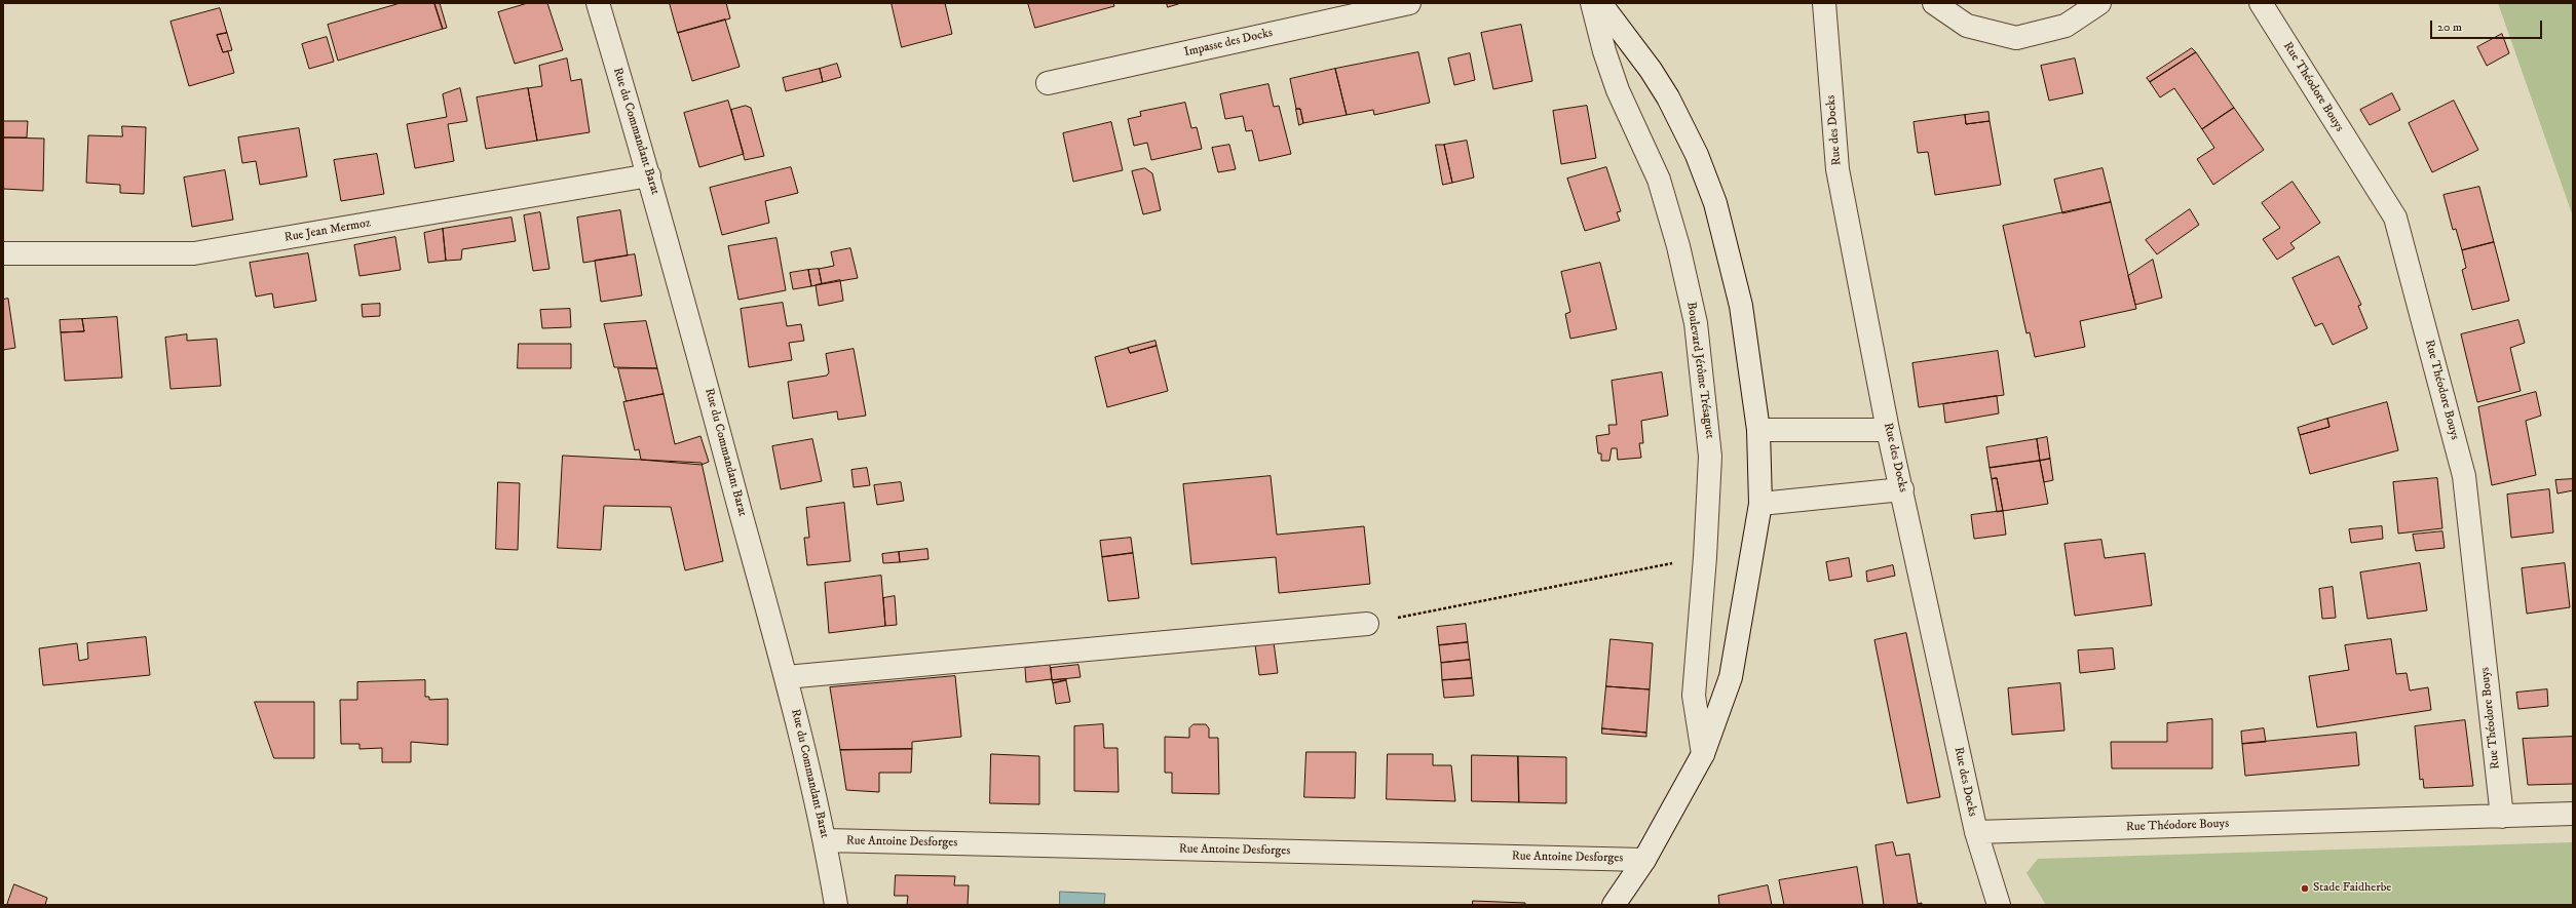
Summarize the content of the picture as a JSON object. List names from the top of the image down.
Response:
{
  "streets": {
    "street": [
      "Impasse des Docks",
      "Rue Théodore Bouys",
      "Rue des Docks",
      "Rue du Commandant Barat",
      "Rue Jean Mermoz",
      "Boulevard Jérôme Trésaguet",
      "Rue Antoine Desforges"
    ]
  },
  "crossings": [
    ["Rue Théodore Bouys", "Rue des Docks"],
    ["Rue du Commandant Barat", "Rue Jean Mermoz"],
    ["Rue du Commandant Barat", "Rue Antoine Desforges"]
  ],
  "places": ["Stade Faidherbe"],
  "scale_bar": "20 m"
}
